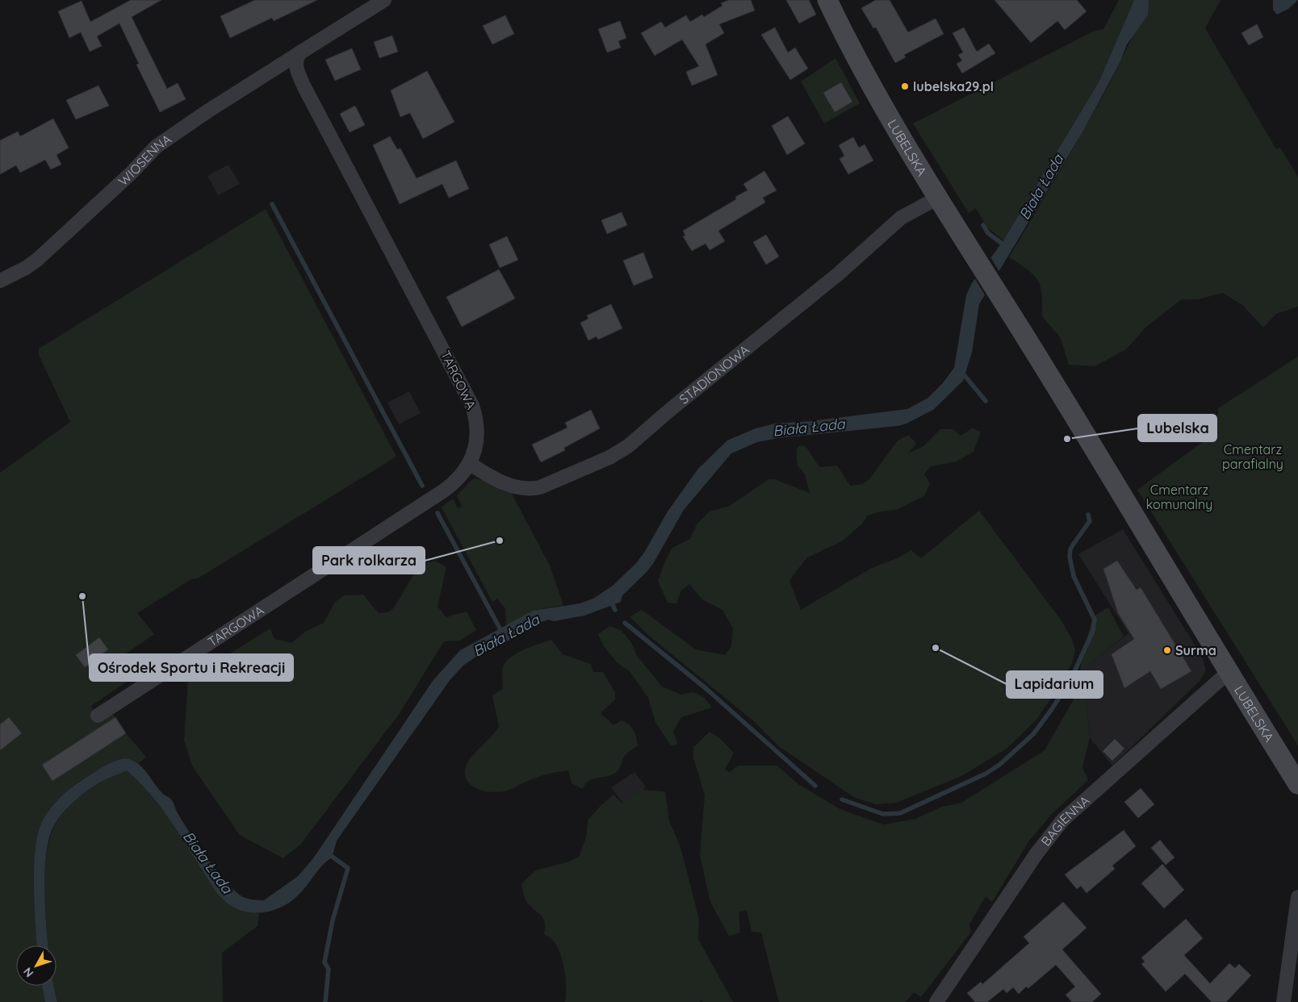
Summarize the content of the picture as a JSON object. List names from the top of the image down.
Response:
{
  "streets": {
    "street": [
      "LUBELSKA",
      "WIOSENNA",
      "STADIONOWA",
      "TARGOWA",
      "BAGIENNA"
    ]
  },
  "crossings": [
    ["LUBELSKA", "STADIONOWA"],
    ["LUBELSKA", "BAGIENNA"],
    ["WIOSENNA", "TARGOWA"],
    ["STADIONOWA", "TARGOWA"]
  ],
  "water": ["Biała Łada"],
  "parks": ["Cmentarz parafialny", "Cmentarz komunalny"],
  "places": [
    "lubelska29.pl",
    "Lubelska",
    "Park rolkarza",
    "Ośrodek Sportu i Rekreacji",
    "Lapidarium",
    "Surma"
  ],
  "north": "bottom left"
}
